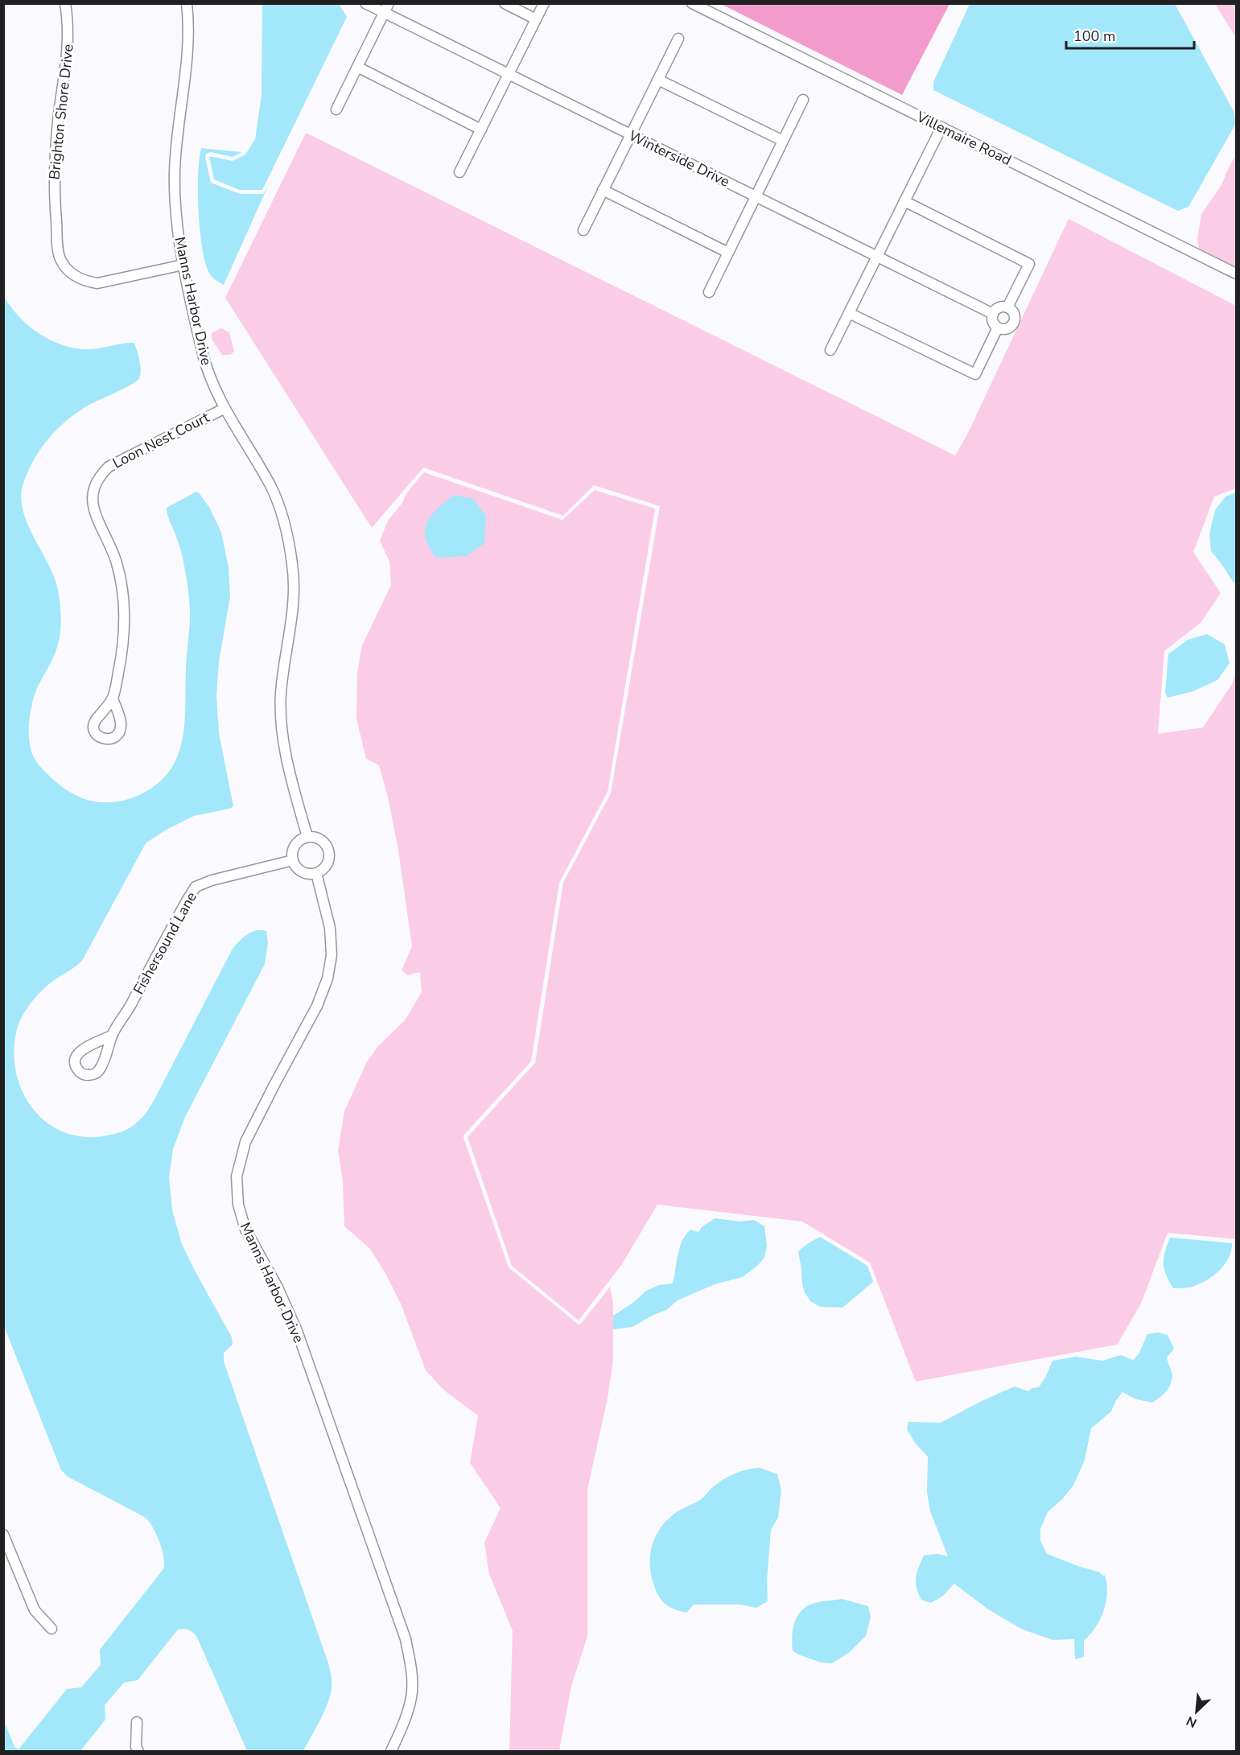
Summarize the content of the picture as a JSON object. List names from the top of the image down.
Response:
{
  "streets": {
    "street": [
      "Brighton Shore Drive",
      "Villemaire Road",
      "Winterside Drive",
      "Manns Harbor Drive",
      "Loon Nest Court",
      "Fishersound Lane"
    ]
  },
  "crossings": [
    ["Brighton Shore Drive", "Manns Harbor Drive"],
    ["Manns Harbor Drive", "Loon Nest Court"],
    ["Manns Harbor Drive", "Fishersound Lane"]
  ],
  "scale_bar": "100 m",
  "north": "bottom left"
}
